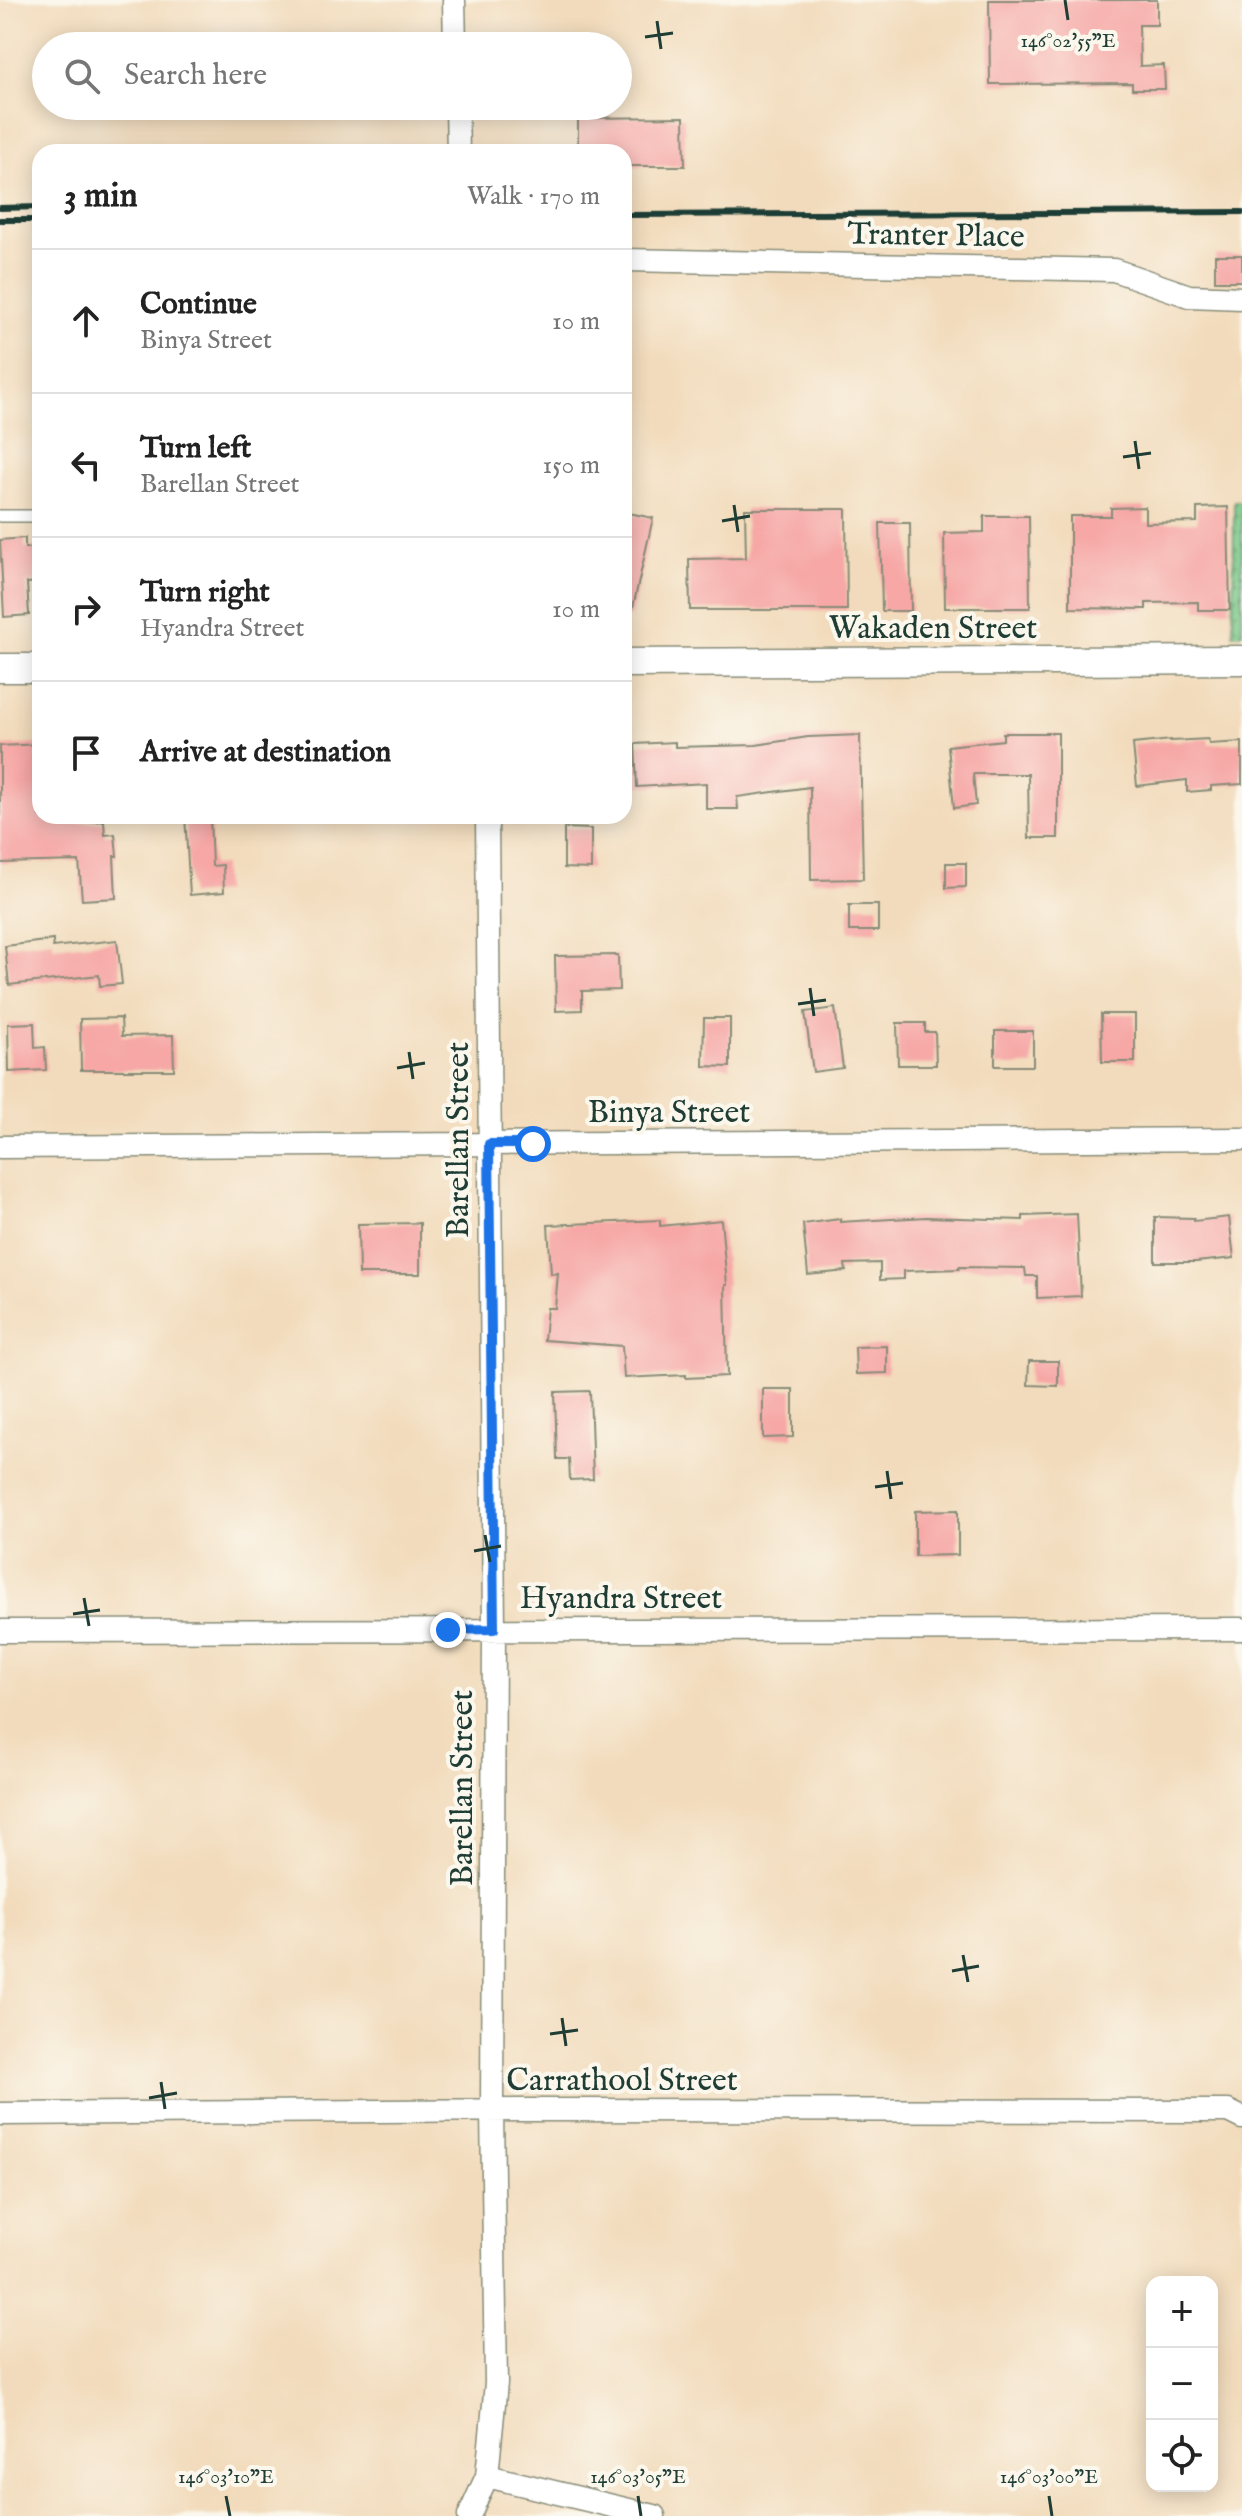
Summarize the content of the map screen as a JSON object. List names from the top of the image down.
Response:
{
  "streets": {
    "street": [
      "Tranter Place",
      "Wakaden Street",
      "Binya Street",
      "Barellan Street",
      "Hyandra Street",
      "Carrathool Street"
    ]
  },
  "crossings": [
    ["Binya Street", "Barellan Street"],
    ["Barellan Street", "Hyandra Street"],
    ["Barellan Street", "Carrathool Street"]
  ],
  "page": {
    "search": "Search here",
    "heading": ["3 min", "Walk · 170 m"],
    "list": [
      ["Continue", "Binya Street", "10 m"],
      ["Turn left", "Barellan Street", "150 m"],
      ["Turn right", "Hyandra Street", "10 m"],
      "Arrive at destination"
    ],
    "map_buttons": ["+", "−"]
  },
  "coordinates": [
    "146°02'55\"E",
    "146°03'10\"E",
    "146°03'05\"E",
    "146°03'00\"E"
  ]
}
